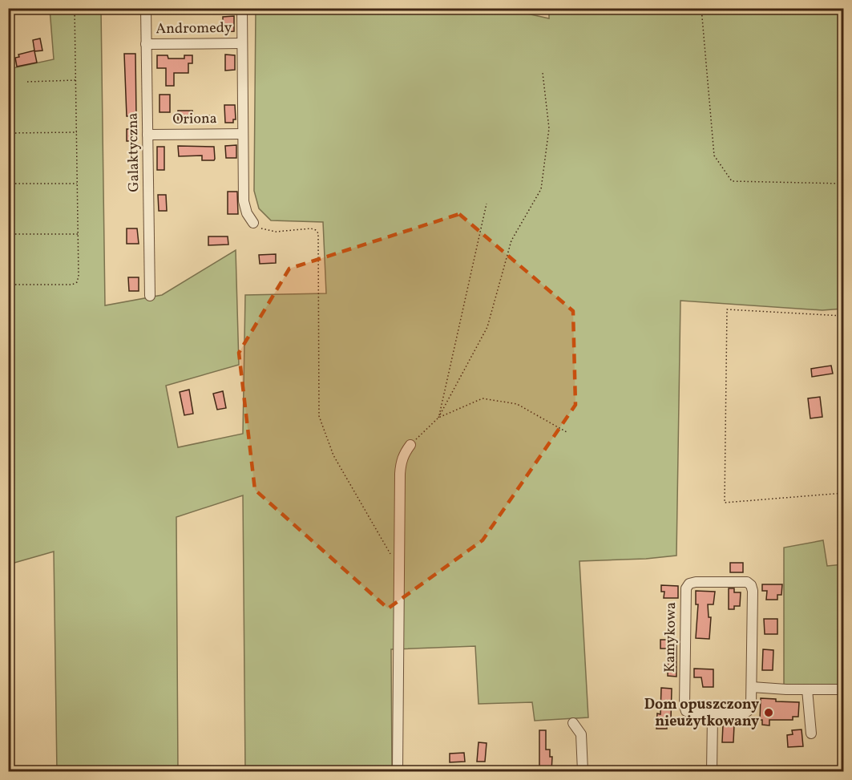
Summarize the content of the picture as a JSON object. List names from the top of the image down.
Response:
{
  "streets": {
    "street": [
      "Andromedy",
      "Oriona",
      "Galaktyczna",
      "Kamykowa"
    ]
  },
  "crossings": [
    ["Andromedy", "Galaktyczna"],
    ["Oriona", "Galaktyczna"]
  ],
  "places": ["Dom opuszczony nieużytkowany"]
}
